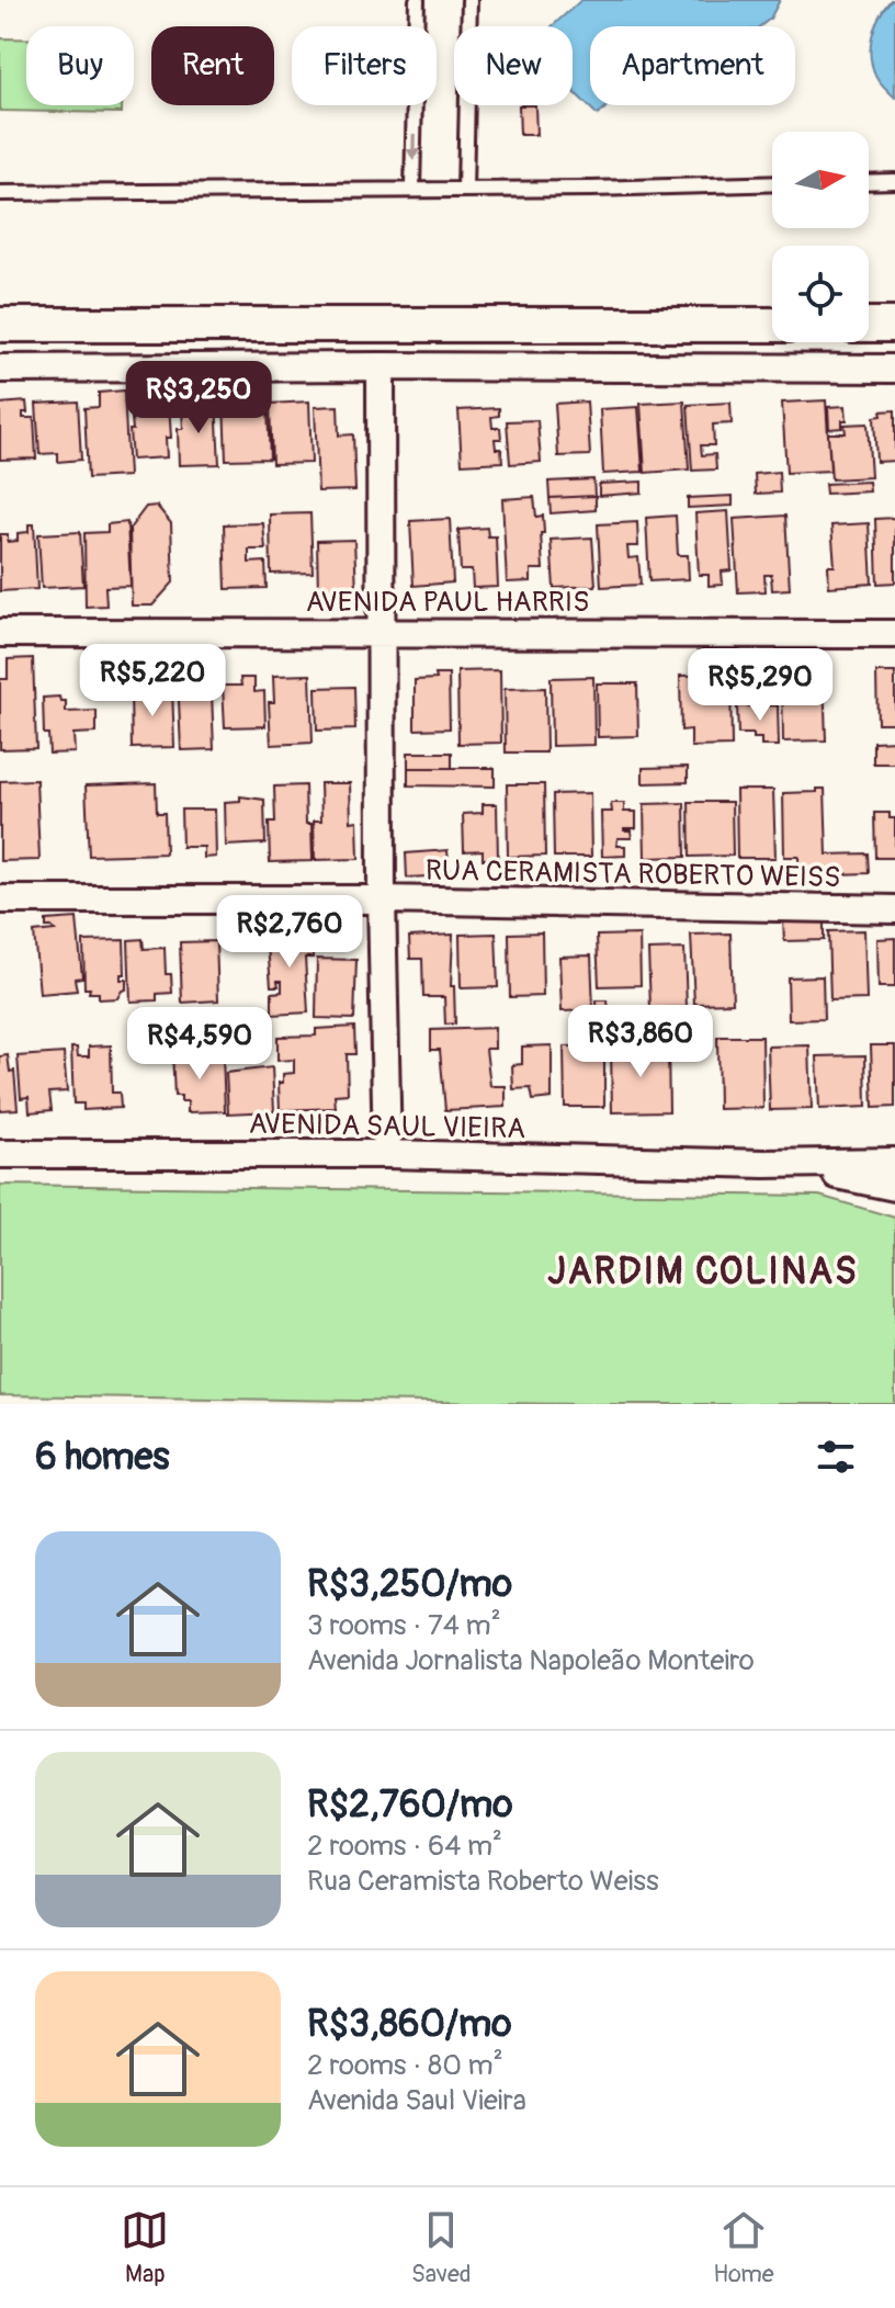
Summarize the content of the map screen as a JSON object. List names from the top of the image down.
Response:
{
  "streets": {
    "street": ["AVENIDA PAUL HARRIS", "RUA CERAMISTA ROBERTO WEISS", "AVENIDA SAUL VIEIRA"]
  },
  "districts": ["JARDIM COLINAS"],
  "north": "right",
  "page": {
    "chip": [
      "Buy",
      "Rent",
      "Filters",
      "New",
      "Apartment"
    ],
    "price": [
      "R$3,250",
      "R$5,220",
      "R$5,290",
      "R$2,760",
      "R$3,860",
      "R$4,590"
    ],
    "heading": "6 homes",
    "list": [
      {
        "name": "R$3,250/mo",
        "note": "3 rooms · 74 m² · Avenida Jornalista Napoleão Monteiro"
      },
      {
        "name": "R$2,760/mo",
        "note": "2 rooms · 64 m² · Rua Ceramista Roberto Weiss"
      },
      {
        "name": "R$3,860/mo",
        "note": "2 rooms · 80 m² · Avenida Saul Vieira"
      }
    ],
    "tabs": ["Map", "Saved", "Home"]
  }
}
